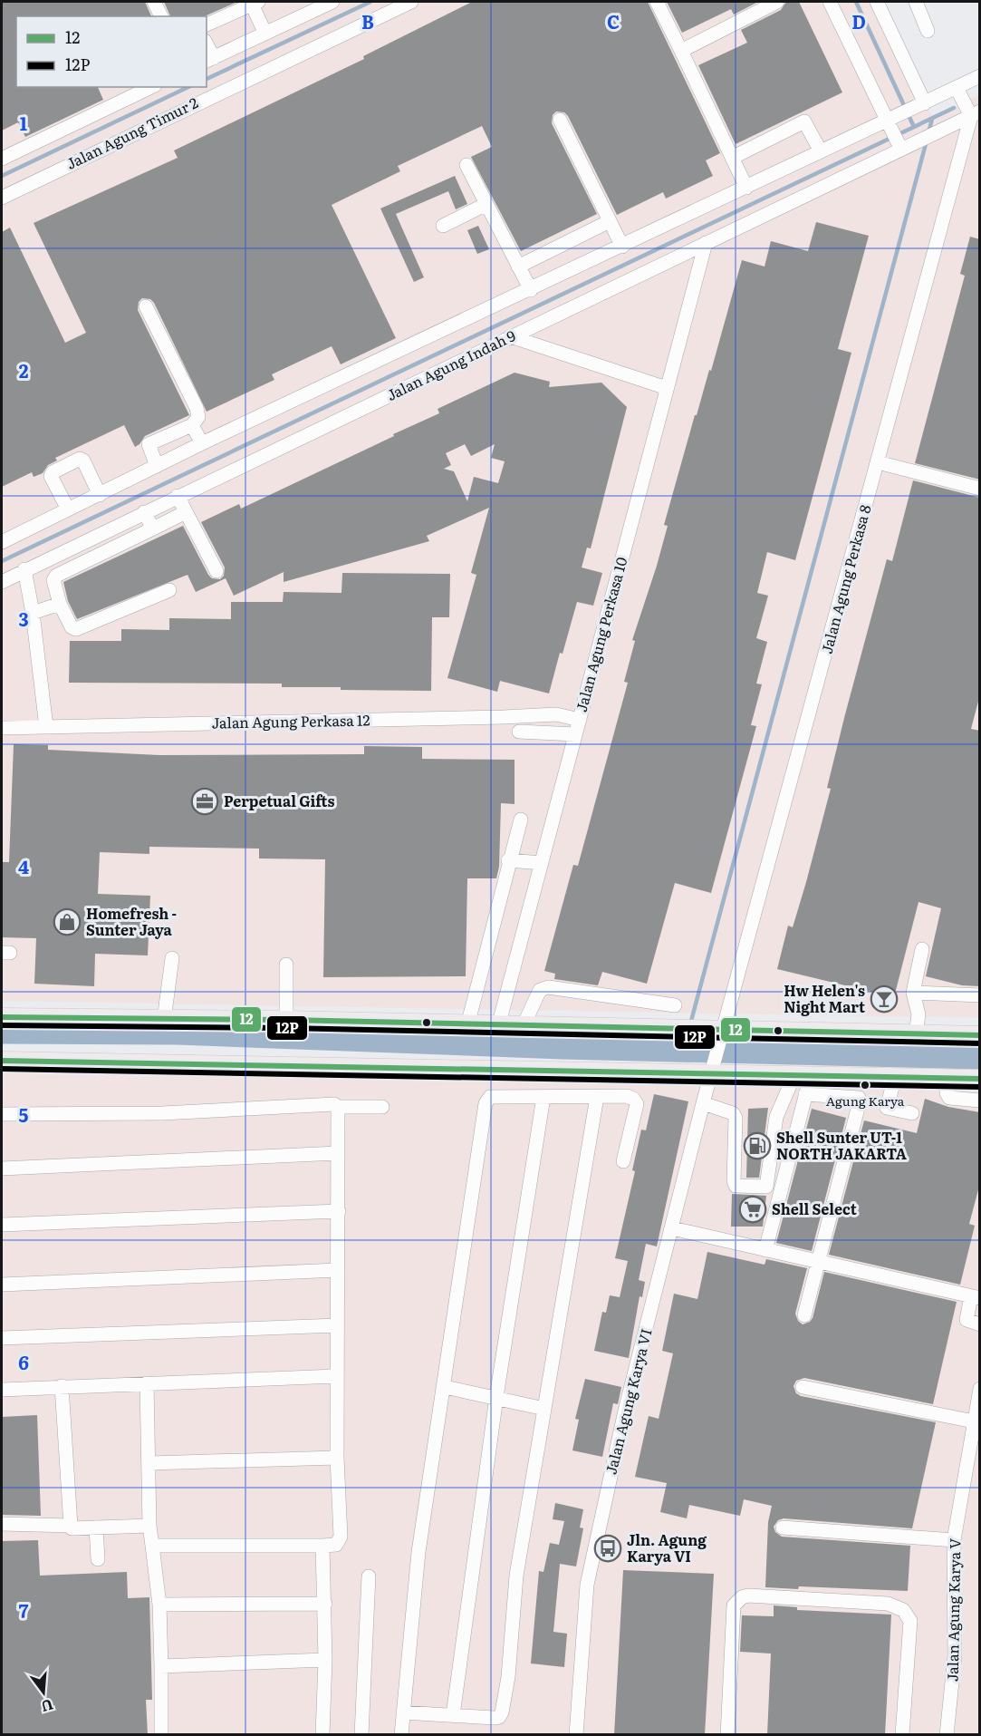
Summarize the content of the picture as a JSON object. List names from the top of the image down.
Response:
{
  "streets": {
    "street": [
      "Jalan Agung Timur 2",
      "Jalan Agung Indah 9",
      "Jalan Agung Perkasa 8",
      "Jalan Agung Perkasa 10",
      "Jalan Agung Perkasa 12",
      "Jalan Agung Karya VI",
      "Jalan Agung Karya V"
    ]
  },
  "crossings": [
    ["Jalan Agung Indah 9", "Jalan Agung Perkasa 8"],
    ["Jalan Agung Indah 9", "Jalan Agung Perkasa 10"],
    ["Jalan Agung Perkasa 8", "Jalan Agung Karya VI"],
    ["Jalan Agung Perkasa 10", "Jalan Agung Perkasa 12"]
  ],
  "places": {
    "office": ["Perpetual Gifts"],
    "shop": ["Homefresh - Sunter Jaya"],
    "bar": ["Hw Helen's Night Mart"],
    "other": ["Agung Karya"],
    "fuel station": ["Shell Sunter UT-1 NORTH JAKARTA"],
    "supermarket": ["Shell Select"],
    "bus stop": ["Jln. Agung Karya VI"]
  },
  "lines": ["transit line 12", "transit line 12P"],
  "legend": ["12", "12P"],
  "north": "bottom",
  "grid": {
    "columns": ["B", "C", "D"],
    "rows": [
      "1",
      "2",
      "3",
      "4",
      "5",
      "6",
      "7"
    ]
  }
}
